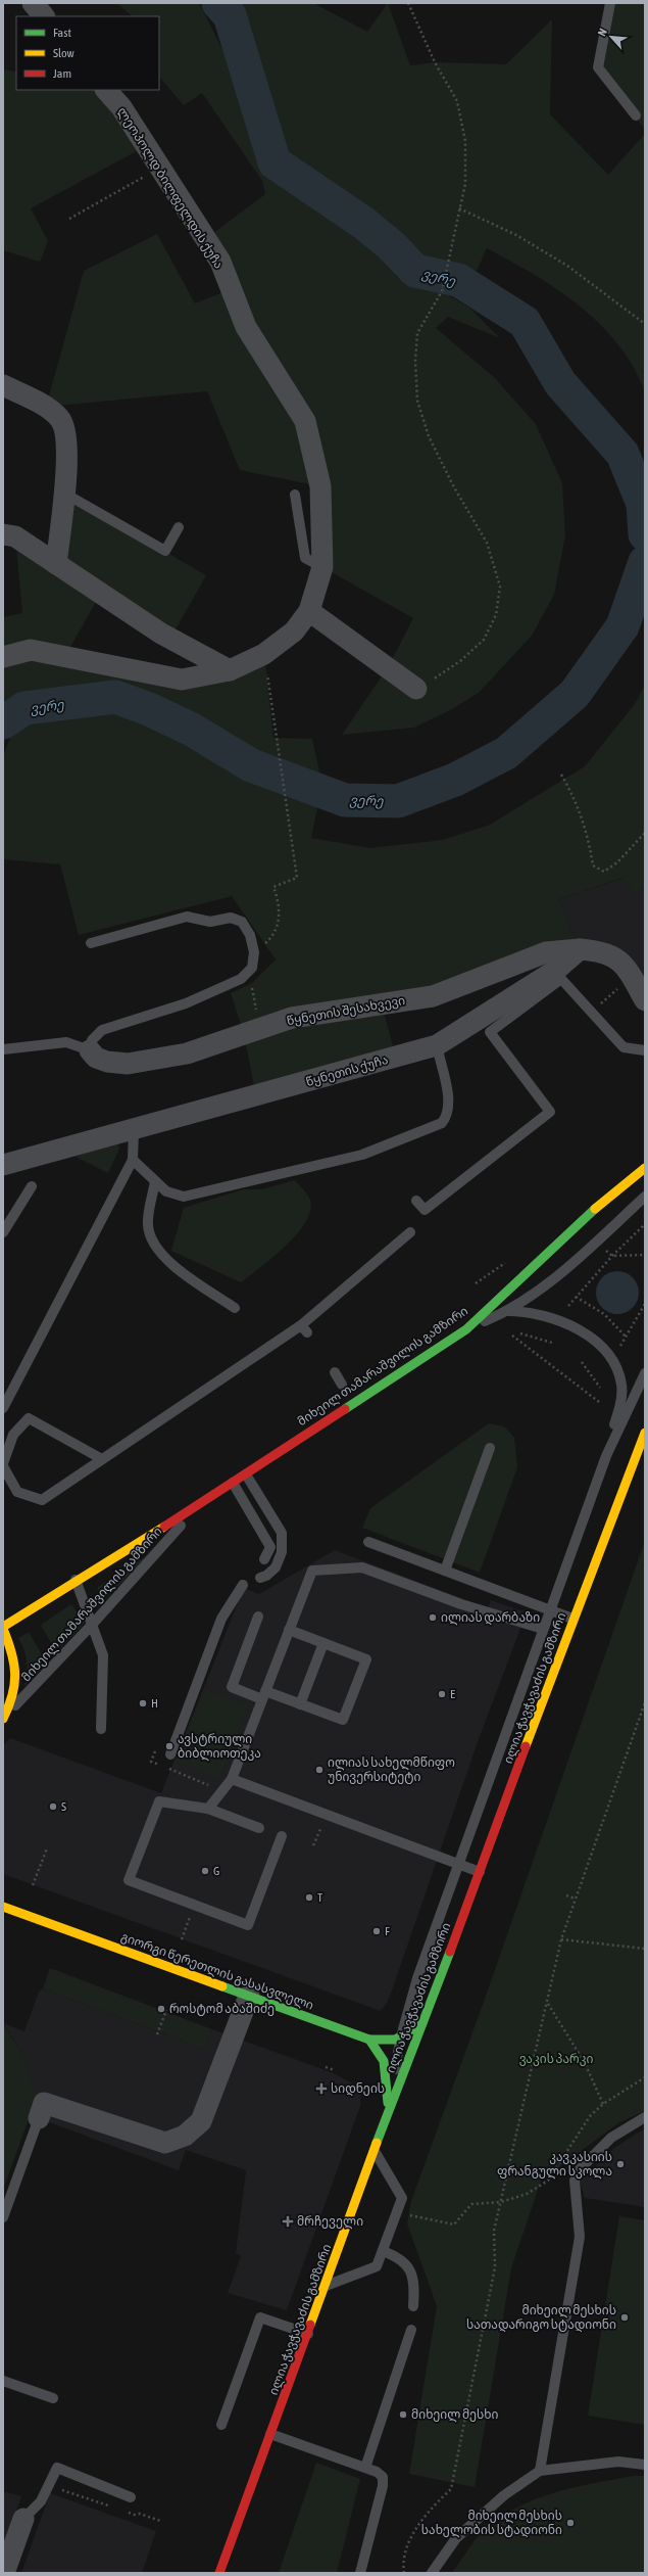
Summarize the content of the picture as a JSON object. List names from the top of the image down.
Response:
{
  "streets": {
    "main road": ["მიხეილ თამარაშვილის გამზირი", "ილია ჭავჭავაძის გამზირი", "გიორგი წერეთლის გასასვლელი"],
    "street": ["ლეოპოლდ ბილფელდის ქუჩა", "წყნეთის შესახვევი", "წყნეთის ქუჩა"]
  },
  "crossings": [
    ["წყნეთის შესახვევი", "წყნეთის ქუჩა"],
    ["ილია ჭავჭავაძის გამზირი", "გიორგი წერეთლის გასასვლელი"]
  ],
  "water": ["ვერე"],
  "parks": ["ვაკის პარკი"],
  "places": {
    "other": [
      "ილიას დარბაზი",
      "E",
      "H",
      "ავსტრიული ბიბლიოთეკა",
      "ილიას სახელმწიფო უნივერსიტეტი",
      "S",
      "G",
      "T",
      "F",
      "როსტომ აბაშიძე",
      "კავკასიის ფრანგული სკოლა",
      "მიხეილ მესხის სათადარიგო სტადიონი",
      "მიხეილ მესხი",
      "მიხეილ მესხის სახელობის სტადიონი"
    ],
    "health": ["სიდნეის", "მრჩეველი"]
  },
  "legend": ["Fast", "Slow", "Jam"],
  "north": "top left"
}
